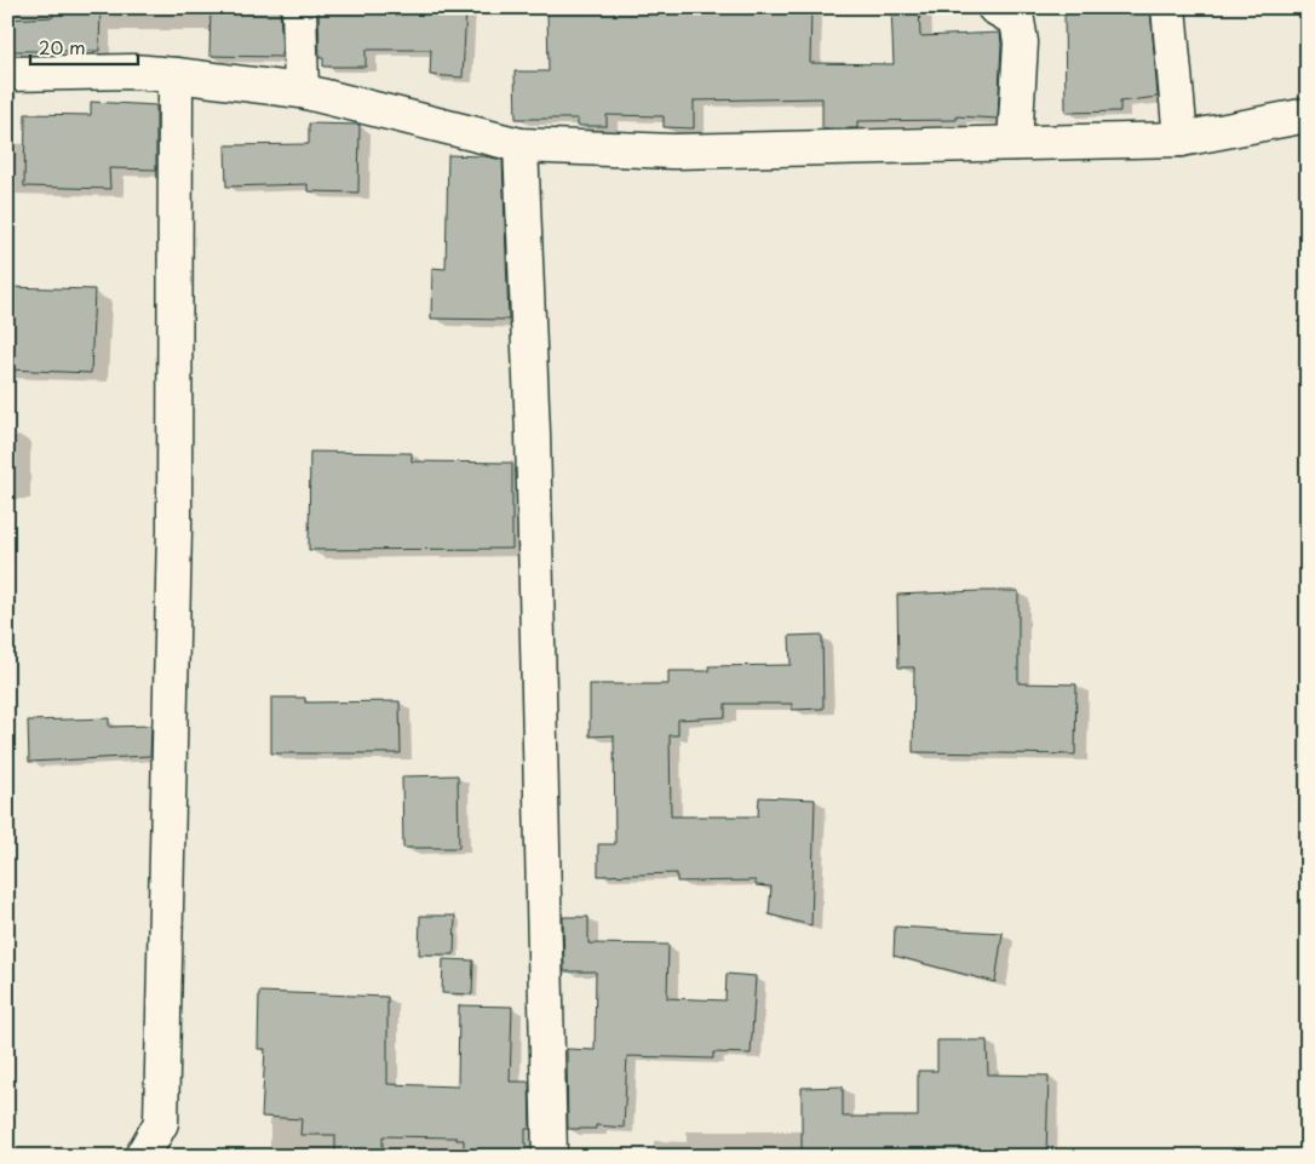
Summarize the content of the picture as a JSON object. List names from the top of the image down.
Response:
{
  "scale_bar": "20 m"
}
